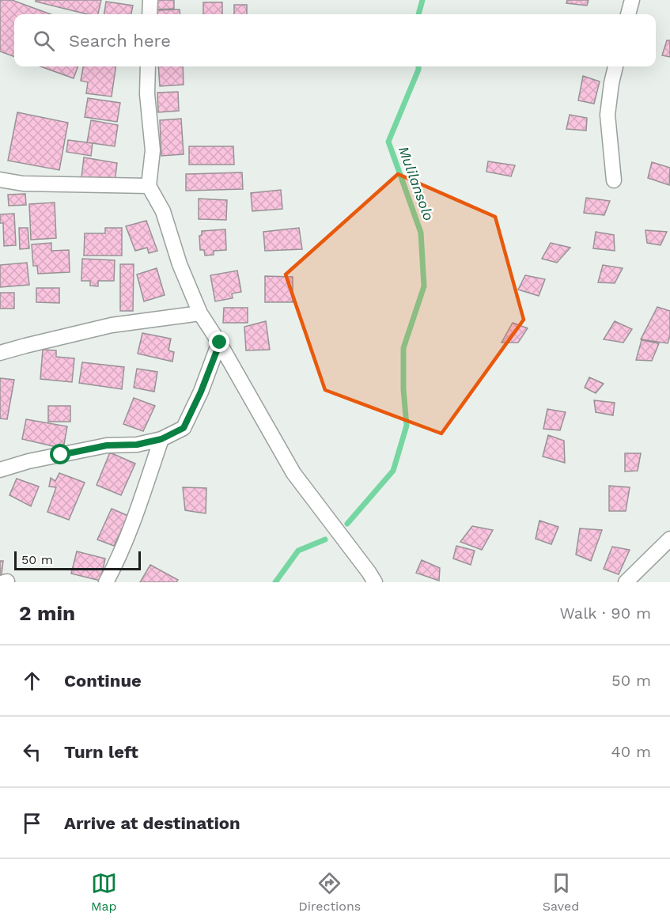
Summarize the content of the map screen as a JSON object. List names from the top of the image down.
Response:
{
  "water": ["Mulilansolo"],
  "scale_bar": "50 m",
  "page": {
    "search": "Search here",
    "scale": "50 m",
    "heading": ["2 min", "Walk · 90 m"],
    "list": [
      ["Continue", "50 m"],
      ["Turn left", "40 m"],
      "Arrive at destination"
    ],
    "nav": ["Map", "Directions", "Saved"]
  }
}
